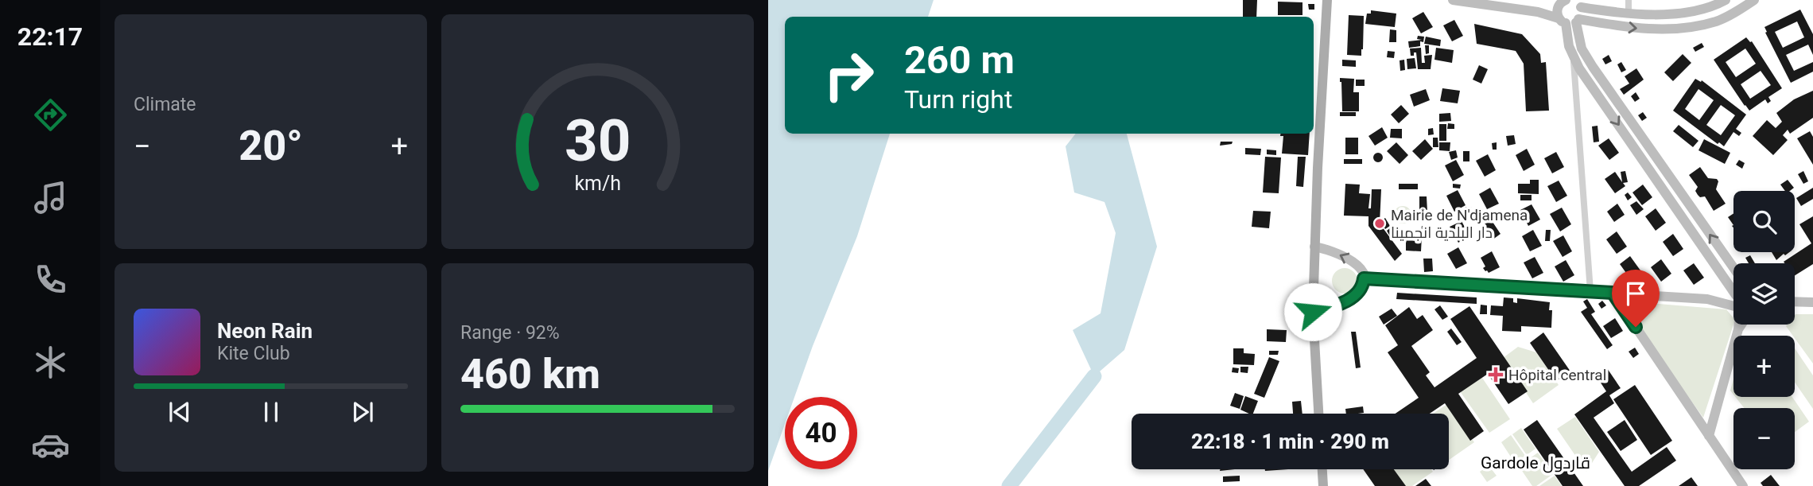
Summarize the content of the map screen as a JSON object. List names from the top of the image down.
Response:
{
  "districts": ["Gardole قاردول"],
  "places": {
    "other": ["Mairie de N'djamena دار البلدية انجمينا"],
    "health": ["Hôpital central"]
  },
  "page": {
    "tabs": "22:17",
    "tile": [
      "Climate",
      ["Range · 92%", "460 km"]
    ],
    "turn": ["260 m", "Turn right"],
    "heat": ["−", "20°", "+"],
    "map_buttons": ["+", "−"],
    "song": ["Neon Rain", "Kite Club"],
    "limit": "40",
    "trip": "22:18 · 1 min · 290 m",
    "gauge": ["30", "km/h"]
  }
}
